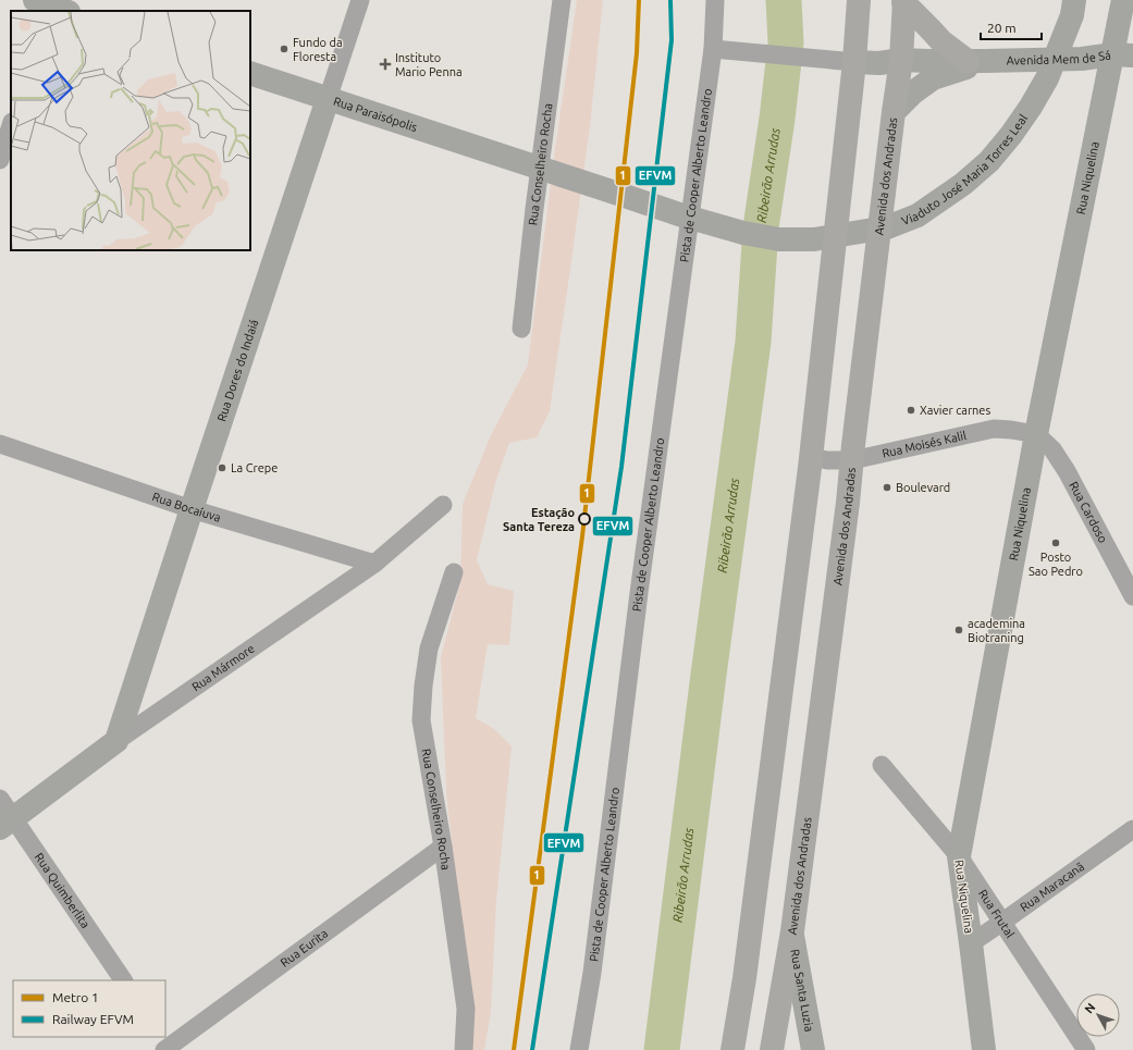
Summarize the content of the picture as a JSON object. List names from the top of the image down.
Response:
{
  "streets": {
    "main road": ["Avenida dos Andradas"],
    "street": [
      "Avenida Mem de Sá",
      "Rua Paraisópolis",
      "Rua Conselheiro Rocha",
      "Viaduto José Maria Torres Leal",
      "Pista de Cooper Alberto Leandro",
      "Rua Niquelina",
      "Rua Dores do Indaiá",
      "Rua Moisés Kalil",
      "Rua Bocaíuva",
      "Rua Cardoso",
      "Rua Mármore",
      "Rua Maracanã",
      "Rua Quimberlita",
      "Rua Frutal",
      "Rua Eurita",
      "Rua Santa Luzia"
    ]
  },
  "crossings": [
    ["Avenida Mem de Sá", "Avenida dos Andradas"],
    ["Avenida Mem de Sá", "Rua Niquelina"],
    ["Rua Paraisópolis", "Viaduto José Maria Torres Leal"],
    ["Rua Paraisópolis", "Rua Dores do Indaiá"],
    ["Rua Conselheiro Rocha", "Rua Eurita"],
    ["Avenida dos Andradas", "Rua Moisés Kalil"],
    ["Avenida dos Andradas", "Rua Santa Luzia"],
    ["Rua Niquelina", "Rua Moisés Kalil"],
    ["Rua Niquelina", "Rua Cardoso"],
    ["Rua Niquelina", "Rua Maracanã"],
    ["Rua Niquelina", "Rua Frutal"],
    ["Rua Dores do Indaiá", "Rua Bocaíuva"],
    ["Rua Dores do Indaiá", "Rua Mármore"],
    ["Rua Moisés Kalil", "Rua Cardoso"],
    ["Rua Bocaíuva", "Rua Mármore"],
    ["Rua Mármore", "Rua Quimberlita"],
    ["Rua Maracanã", "Rua Frutal"]
  ],
  "water": ["Ribeirão Arrudas"],
  "places": {
    "other": [
      "Fundo da Floresta",
      "Xavier carnes",
      "La Crepe",
      "Boulevard",
      "Estação Santa Tereza",
      "Posto Sao Pedro",
      "academina Biotraning"
    ],
    "health": ["Instituto Mario Penna"]
  },
  "lines": ["metro line 1", "rail line EFVM"],
  "legend": ["Metro 1", "Railway EFVM"],
  "scale_bar": "20 m",
  "north": "top left"
}
